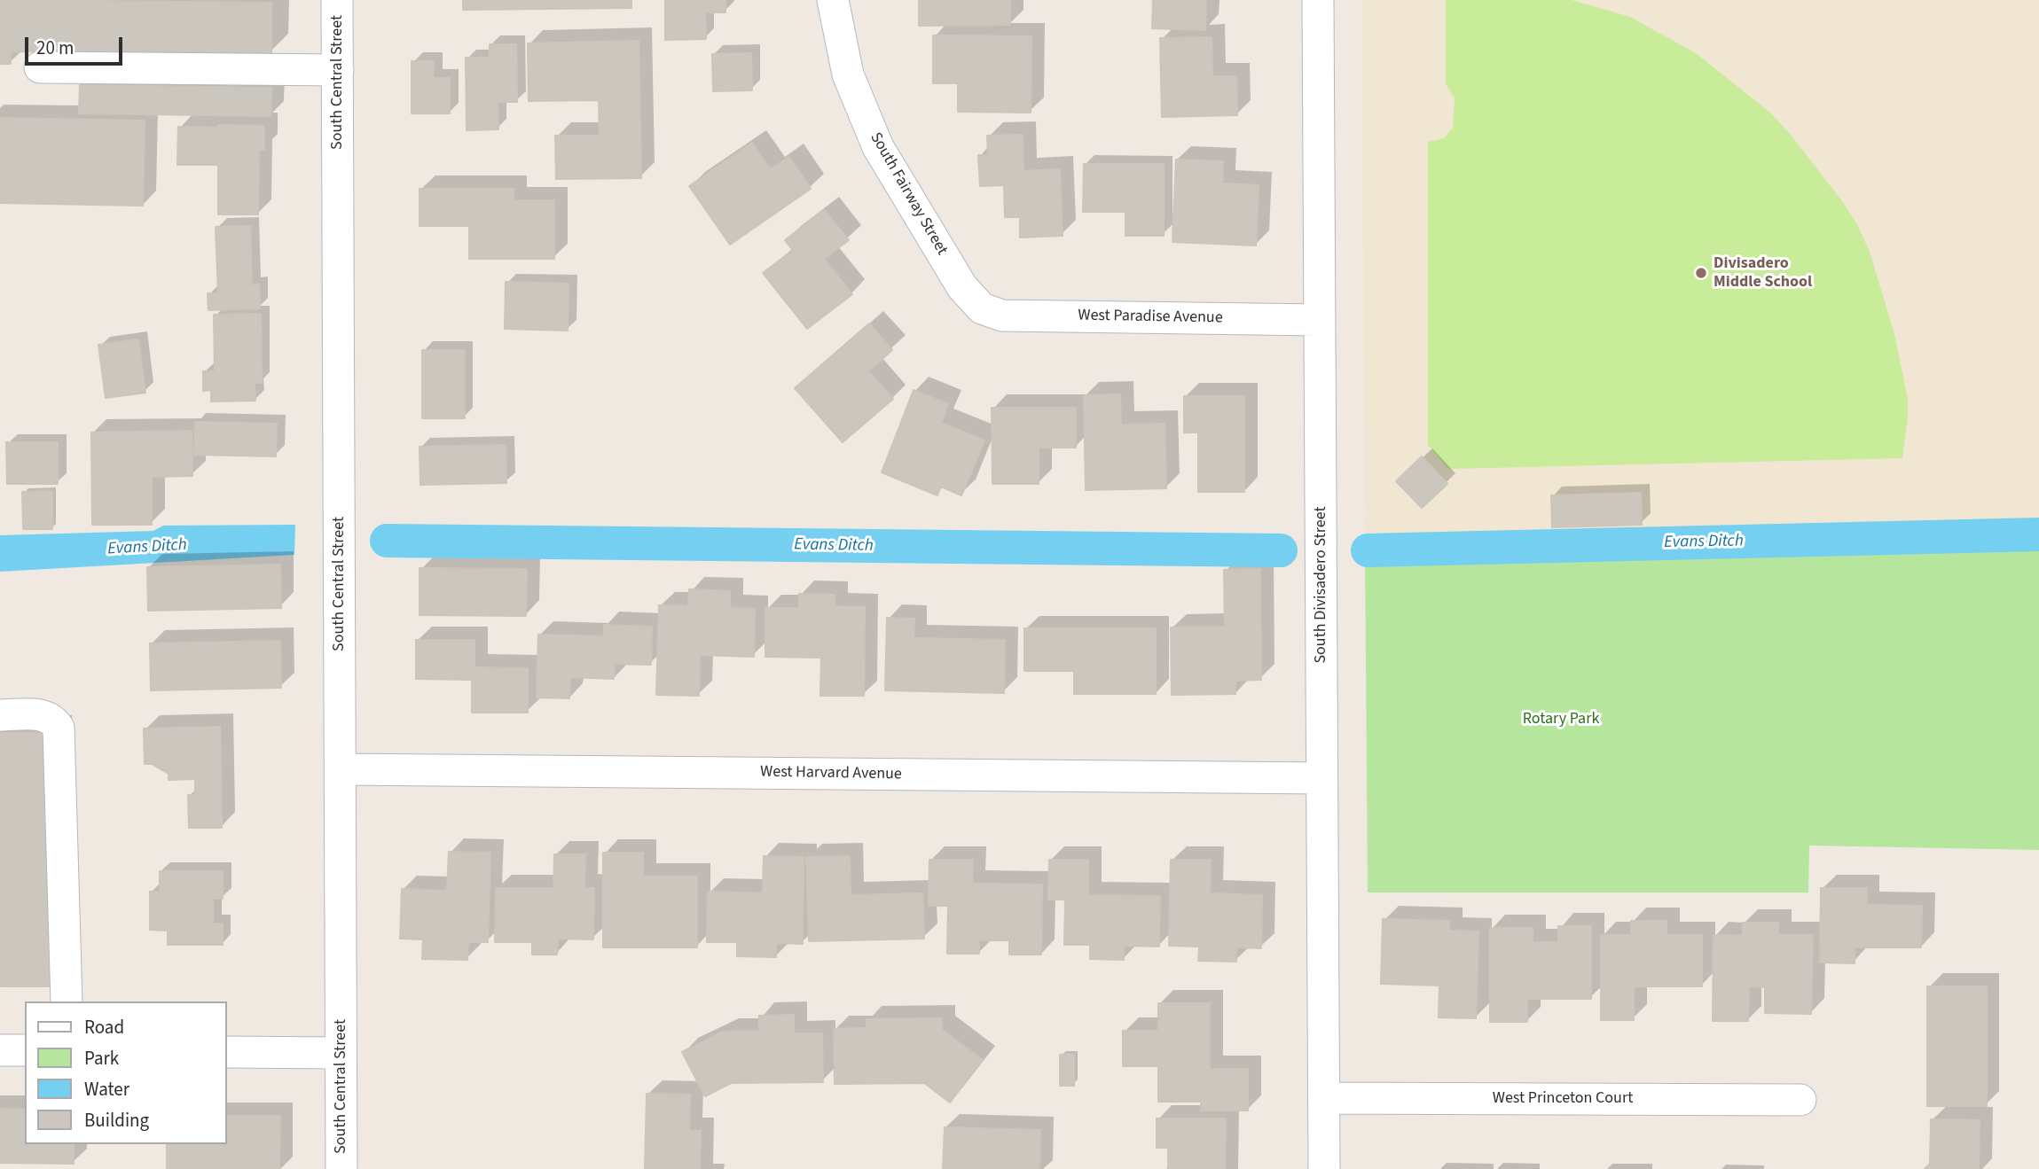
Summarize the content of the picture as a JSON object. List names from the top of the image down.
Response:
{
  "streets": {
    "street": [
      "South Central Street",
      "South Fairway Street",
      "West Paradise Avenue",
      "South Divisadero Street",
      "West Harvard Avenue",
      "West Princeton Court"
    ]
  },
  "crossings": [
    ["South Central Street", "West Harvard Avenue"],
    ["South Fairway Street", "West Paradise Avenue"],
    ["West Paradise Avenue", "South Divisadero Street"],
    ["South Divisadero Street", "West Harvard Avenue"],
    ["South Divisadero Street", "West Princeton Court"]
  ],
  "water": ["Evans Ditch"],
  "parks": ["Rotary Park"],
  "places": ["Divisadero Middle School"],
  "legend": [
    "Road",
    "Park",
    "Water",
    "Building"
  ],
  "scale_bar": "20 m"
}
